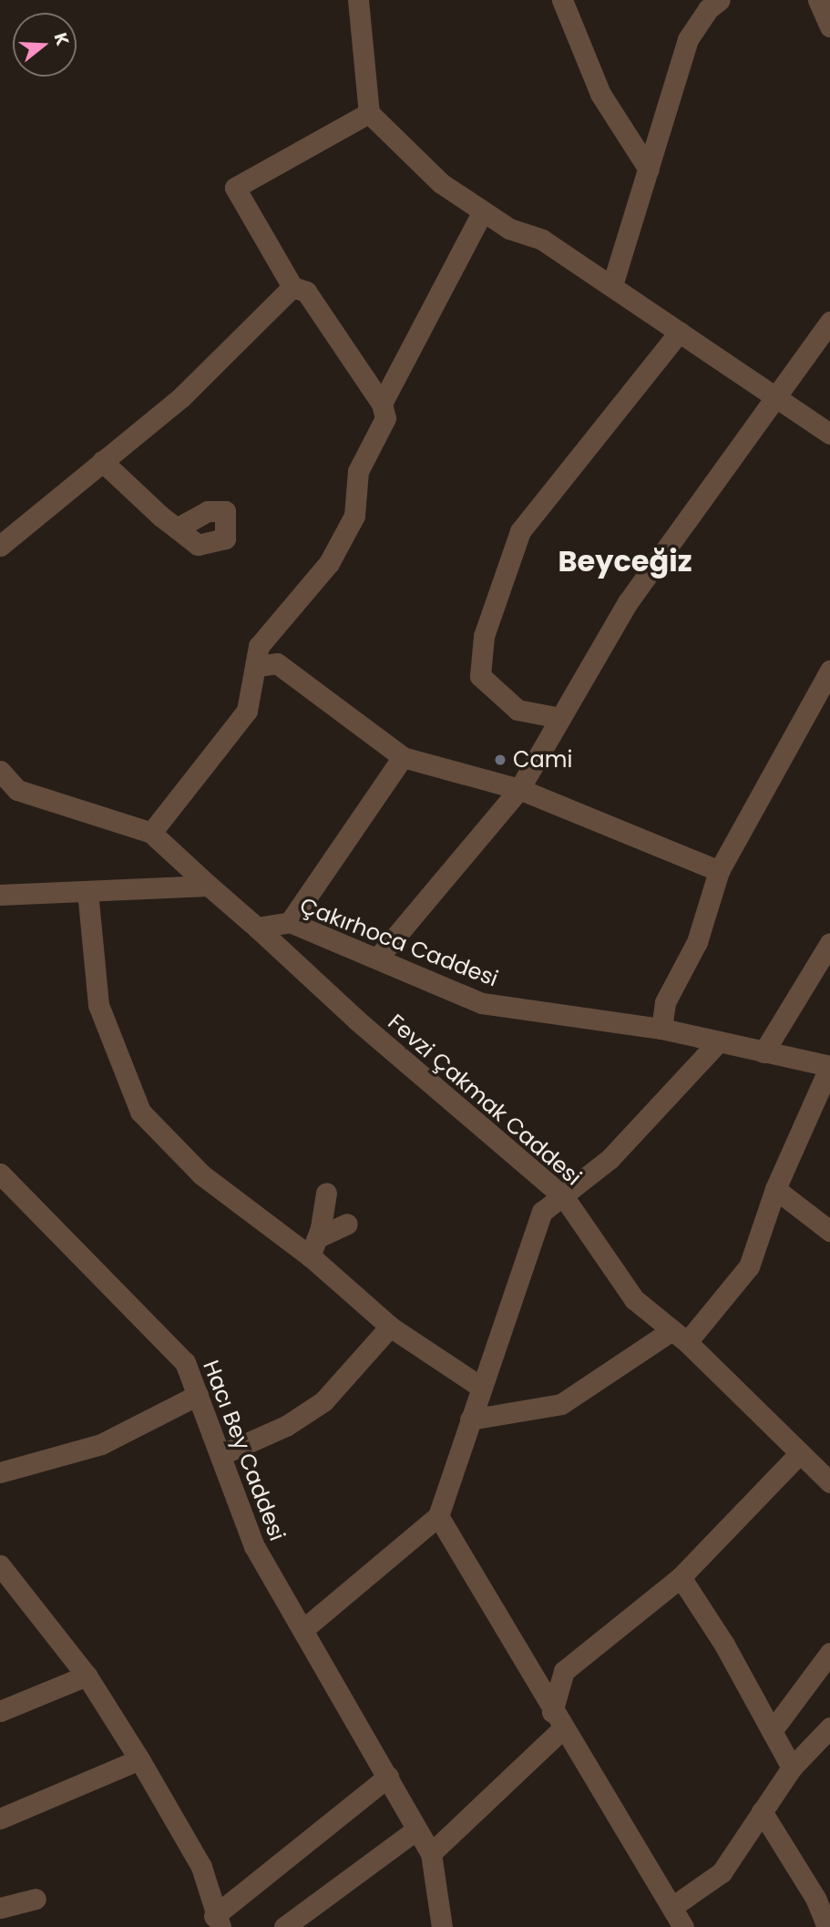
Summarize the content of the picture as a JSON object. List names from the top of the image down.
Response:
{
  "streets": {
    "street": ["Çakırhoca Caddesi", "Fevzi Çakmak Caddesi", "Hacı Bey Caddesi"]
  },
  "crossings": [
    ["Çakırhoca Caddesi", "Fevzi Çakmak Caddesi"]
  ],
  "districts": ["Beyceğiz"],
  "places": ["Cami"],
  "north": "right"
}
